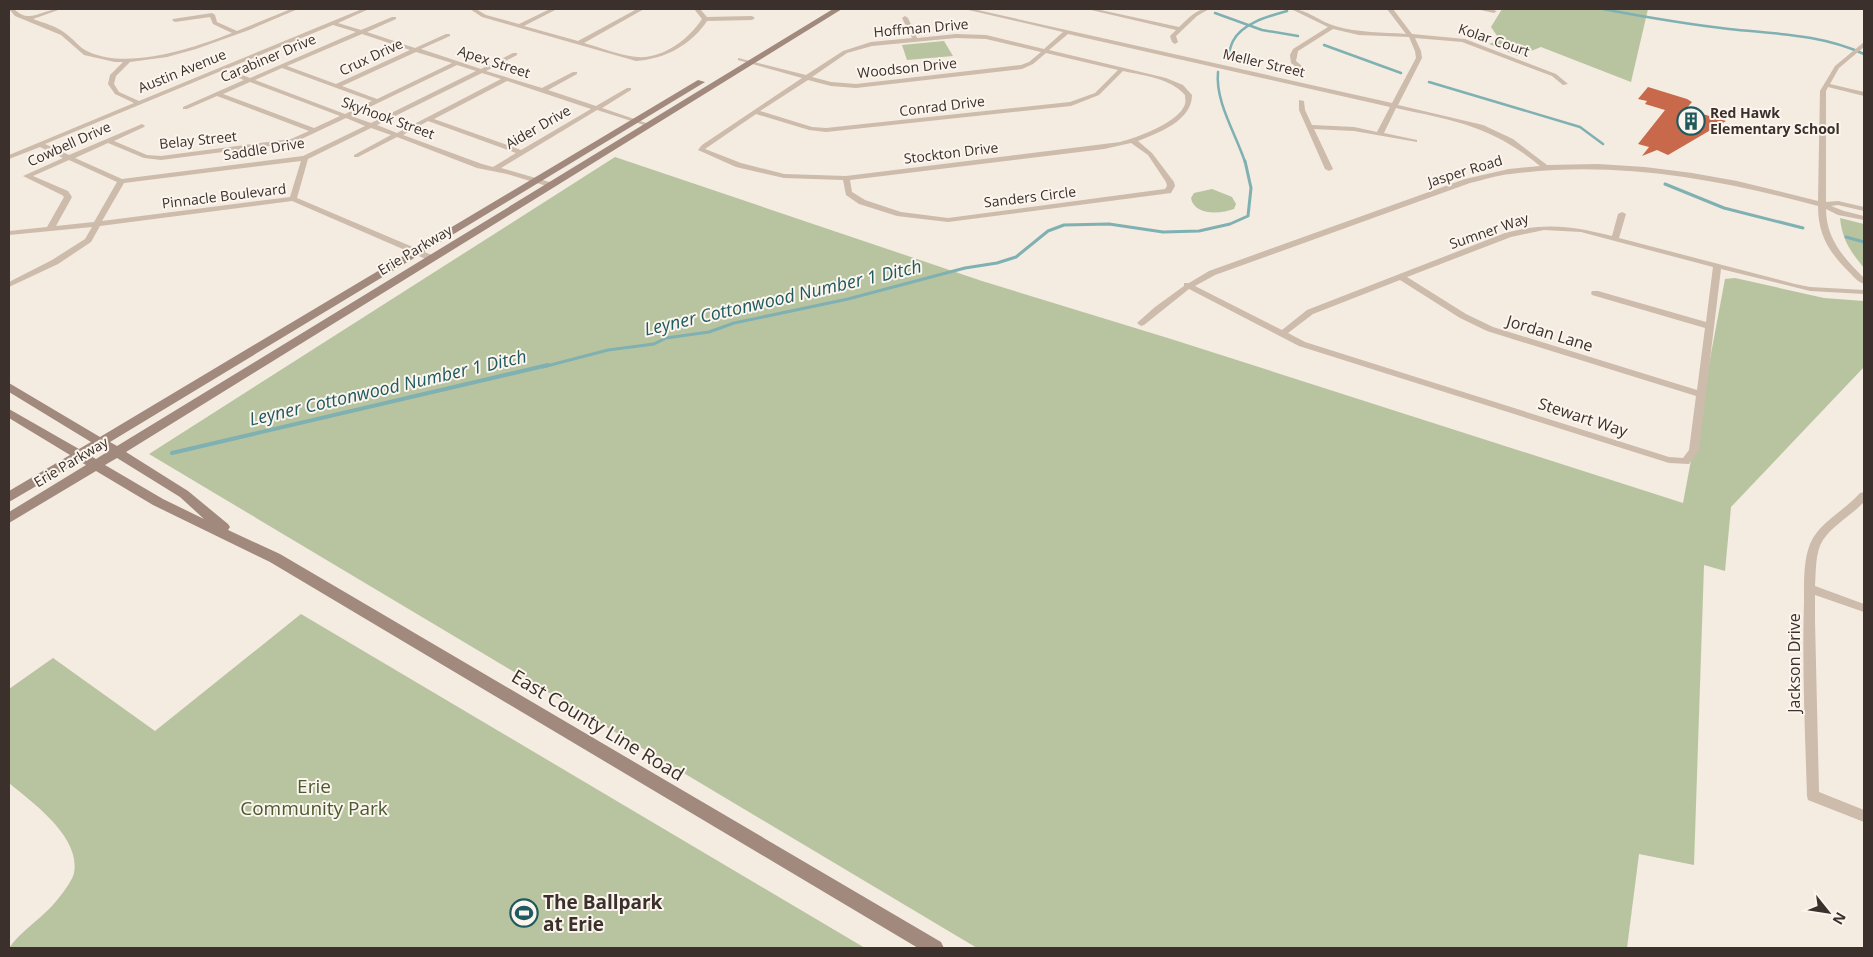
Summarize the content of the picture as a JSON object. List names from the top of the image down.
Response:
{
  "streets": {
    "main road": ["Erie Parkway", "East County Line Road"],
    "street": [
      "Hoffman Drive",
      "Kolar Court",
      "Crux Drive",
      "Carabiner Drive",
      "Apex Street",
      "Meller Street",
      "Woodson Drive",
      "Austin Avenue",
      "Conrad Drive",
      "Skyhook Street",
      "Aider Drive",
      "Belay Street",
      "Cowbell Drive",
      "Saddle Drive",
      "Stockton Drive",
      "Jasper Road",
      "Pinnacle Boulevard",
      "Sanders Circle",
      "Sumner Way",
      "Jordan Lane",
      "Stewart Way",
      "Jackson Drive"
    ]
  },
  "crossings": [
    ["Hoffman Drive", "Woodson Drive"],
    ["Hoffman Drive", "Conrad Drive"],
    ["Hoffman Drive", "Stockton Drive"],
    ["Crux Drive", "Apex Street"],
    ["Carabiner Drive", "Apex Street"],
    ["Carabiner Drive", "Skyhook Street"],
    ["Apex Street", "Austin Avenue"],
    ["Apex Street", "Aider Drive"],
    ["Apex Street", "Belay Street"],
    ["Apex Street", "Saddle Drive"],
    ["Apex Street", "Erie Parkway"],
    ["Meller Street", "Woodson Drive"],
    ["Meller Street", "Jasper Road"],
    ["Woodson Drive", "Erie Parkway"],
    ["Austin Avenue", "Skyhook Street"],
    ["Skyhook Street", "Aider Drive"],
    ["Skyhook Street", "Belay Street"],
    ["Skyhook Street", "Saddle Drive"],
    ["Skyhook Street", "Erie Parkway"],
    ["Belay Street", "Cowbell Drive"],
    ["Cowbell Drive", "Pinnacle Boulevard"],
    ["Stockton Drive", "Sanders Circle"],
    ["Pinnacle Boulevard", "Erie Parkway"],
    ["Sumner Way", "Jordan Lane"],
    ["Sumner Way", "Stewart Way"],
    ["Erie Parkway", "East County Line Road"],
    ["Jordan Lane", "Stewart Way"]
  ],
  "water": ["Leyner Cottonwood Number 1 Ditch"],
  "parks": ["Erie Community Park"],
  "places": {
    "building": ["Red Hawk Elementary School"],
    "sports": ["The Ballpark at Erie"]
  },
  "north": "bottom right"
}
